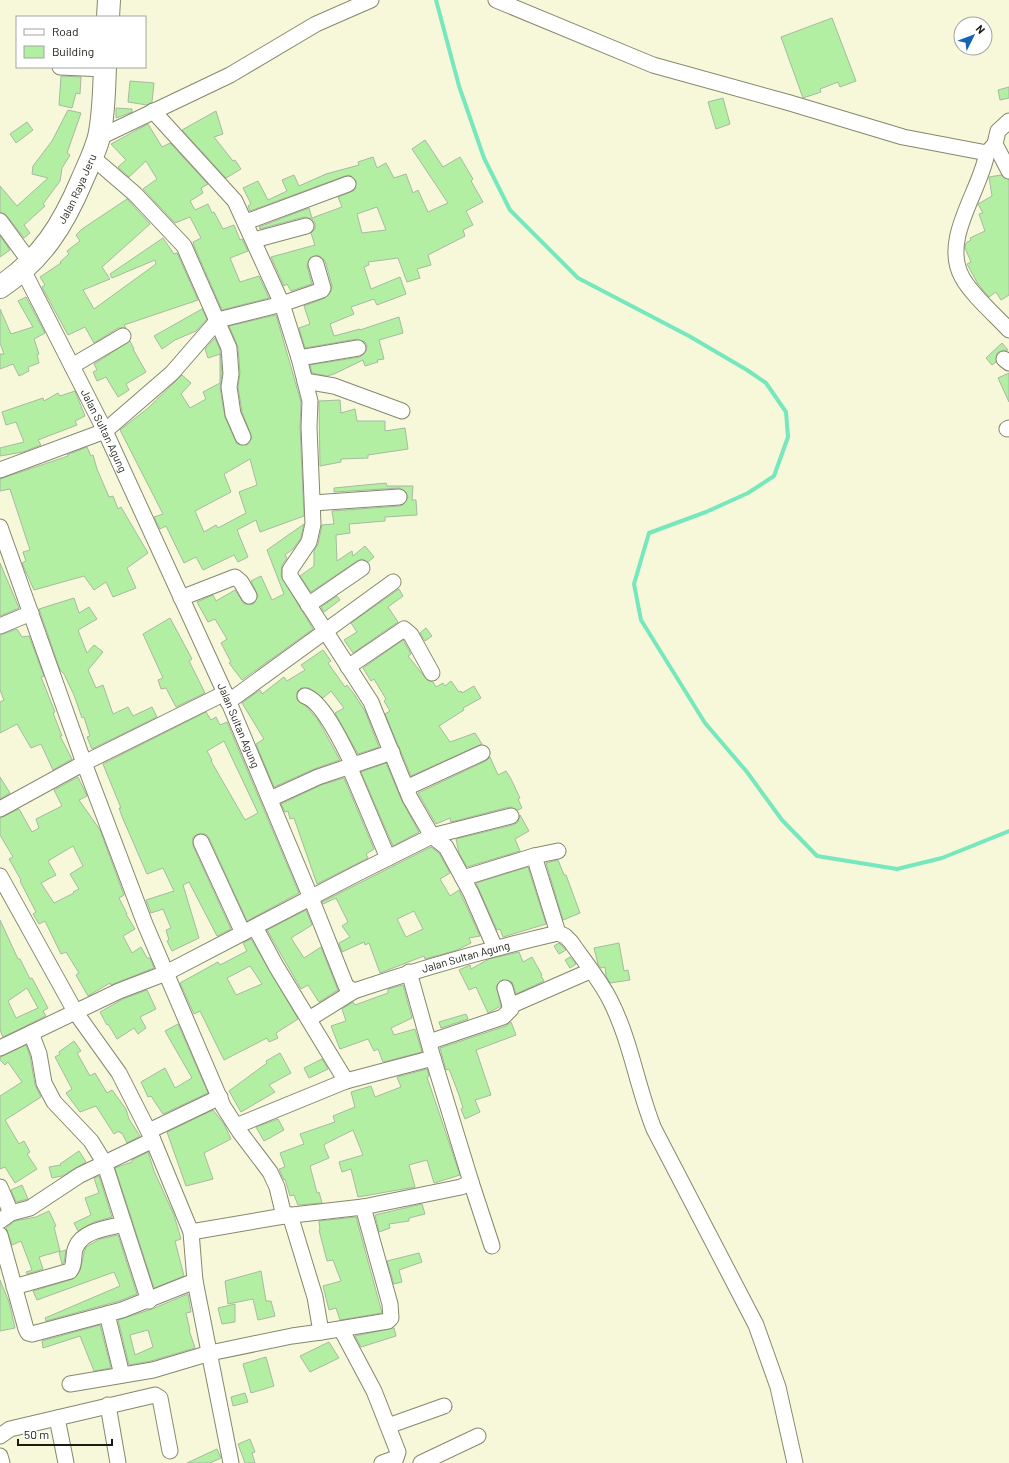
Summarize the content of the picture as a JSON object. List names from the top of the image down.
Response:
{
  "streets": {
    "main road": ["Jalan Raya Jeru"],
    "street": ["Jalan Sultan Agung"]
  },
  "crossings": [
    ["Jalan Raya Jeru", "Jalan Sultan Agung"]
  ],
  "legend": ["Road", "Building"],
  "scale_bar": "50 m",
  "north": "top right"
}
